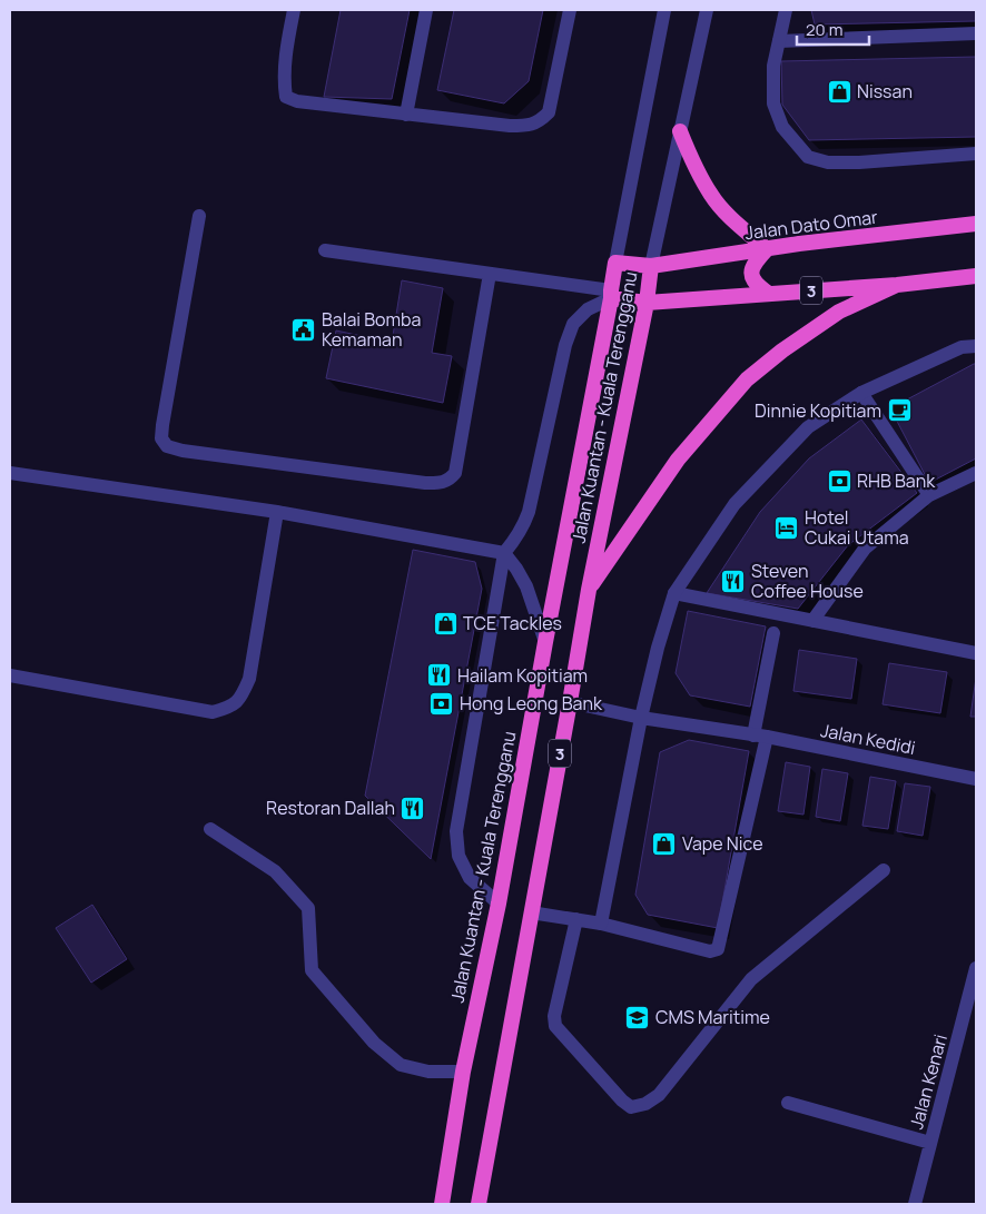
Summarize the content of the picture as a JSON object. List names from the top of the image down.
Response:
{
  "streets": {
    "highway": ["Jalan Dato Omar", "3", "Jalan Kuantan - Kuala Terengganu"],
    "street": ["Jalan Kedidi", "Jalan Kenari"]
  },
  "crossings": [
    ["Jalan Dato Omar", "Jalan Kuantan - Kuala Terengganu"],
    ["3", "Jalan Kuantan - Kuala Terengganu"],
    ["Jalan Kuantan - Kuala Terengganu", "Jalan Kedidi"]
  ],
  "places": {
    "shop": ["Nissan", "TCE Tackles", "Vape Nice"],
    "public building": ["Balai Bomba Kemaman"],
    "cafe": ["Dinnie Kopitiam"],
    "bank": ["RHB Bank", "Hong Leong Bank"],
    "hotel": ["Hotel Cukai Utama"],
    "restaurant": ["Steven Coffee House", "Hailam Kopitiam", "Restoran Dallah"],
    "school or university": ["CMS Maritime"]
  },
  "scale_bar": "20 m"
}
